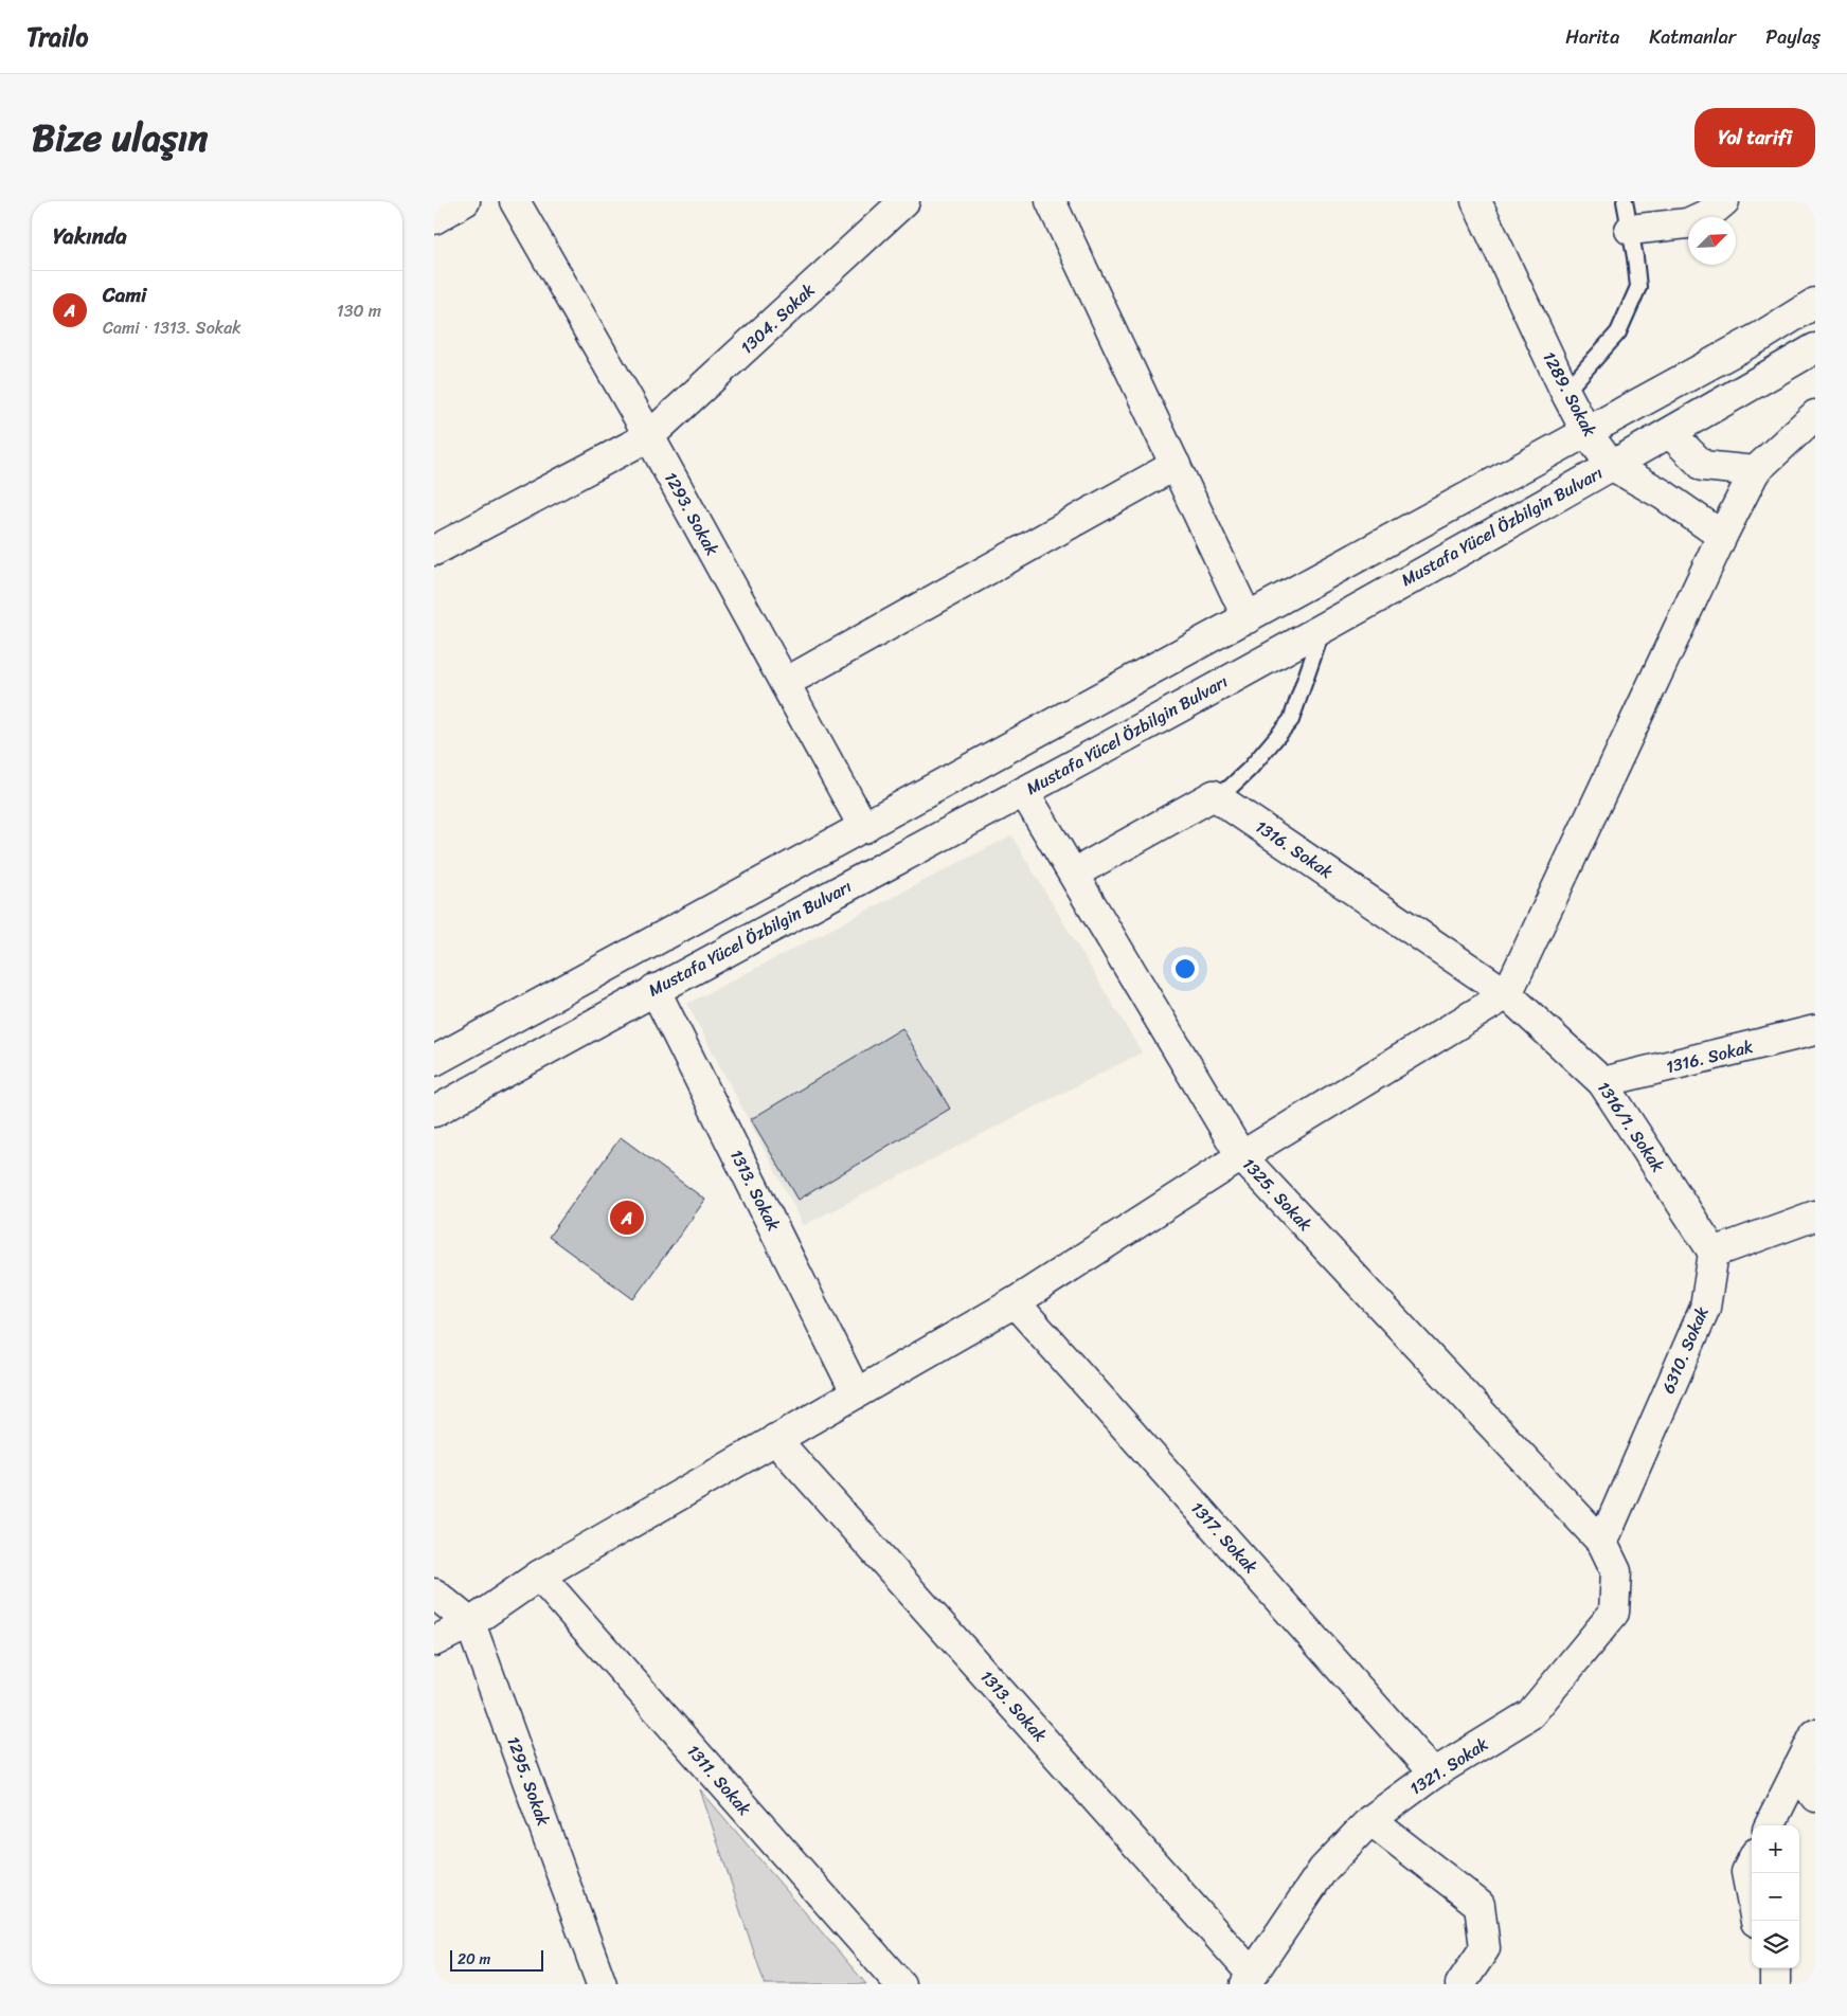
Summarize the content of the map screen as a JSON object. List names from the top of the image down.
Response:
{
  "streets": {
    "street": [
      "1304. Sokak",
      "1289. Sokak",
      "1293. Sokak",
      "Mustafa Yücel Özbilgin Bulvarı",
      "1316. Sokak",
      "1316/1. Sokak",
      "1313. Sokak",
      "1325. Sokak",
      "6310. Sokak",
      "1317. Sokak",
      "1321. Sokak",
      "1311. Sokak",
      "1295. Sokak"
    ]
  },
  "crossings": [
    ["1304. Sokak", "1293. Sokak"],
    ["1289. Sokak", "Mustafa Yücel Özbilgin Bulvarı"],
    ["Mustafa Yücel Özbilgin Bulvarı", "1313. Sokak"],
    ["Mustafa Yücel Özbilgin Bulvarı", "1325. Sokak"],
    ["1316. Sokak", "1316/1. Sokak"],
    ["1316/1. Sokak", "6310. Sokak"],
    ["1313. Sokak", "1321. Sokak"],
    ["1325. Sokak", "6310. Sokak"],
    ["1325. Sokak", "1321. Sokak"],
    ["6310. Sokak", "1321. Sokak"],
    ["1317. Sokak", "1321. Sokak"]
  ],
  "scale_bar": "20 m",
  "north": "top right",
  "page": {
    "header": "Trailo",
    "nav": ["Harita", "Katmanlar", "Paylaş"],
    "title": "Bize ulaşın",
    "buttons": "Yol tarifi",
    "heading": "Yakında",
    "list": [
      {
        "mark": "A",
        "name": "Cami",
        "note": "Cami · 1313. Sokak",
        "value": "130 m"
      }
    ],
    "pins": "A",
    "map_buttons": ["+", "−"],
    "scale": "20 m"
  }
}
